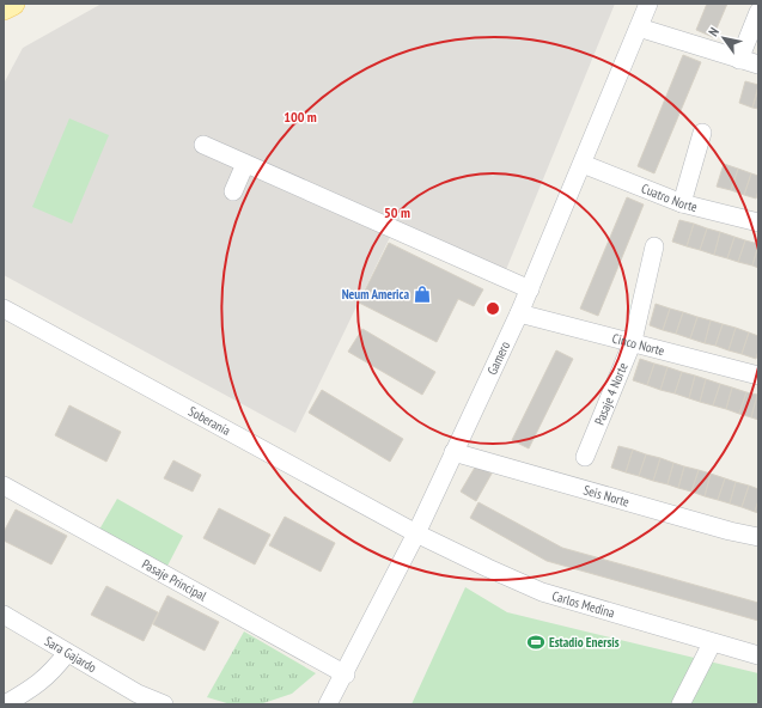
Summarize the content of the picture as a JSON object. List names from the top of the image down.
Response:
{
  "streets": {
    "street": [
      "Cuatro Norte",
      "Cinco Norte",
      "Gamero",
      "Pasaje 4 Norte",
      "Soberanía",
      "Seis Norte",
      "Pasaje Principal",
      "Carlos Medina",
      "Sara Gajardo"
    ]
  },
  "crossings": [
    ["Cuatro Norte", "Gamero"],
    ["Cinco Norte", "Gamero"],
    ["Cinco Norte", "Pasaje 4 Norte"],
    ["Gamero", "Soberanía"],
    ["Gamero", "Seis Norte"],
    ["Gamero", "Pasaje Principal"],
    ["Gamero", "Carlos Medina"],
    ["Soberanía", "Carlos Medina"]
  ],
  "places": {
    "shop": ["Neum America"],
    "sports": ["Estadio Enersis"]
  },
  "north": "top left",
  "rings": ["100 m", "50 m"]
}
